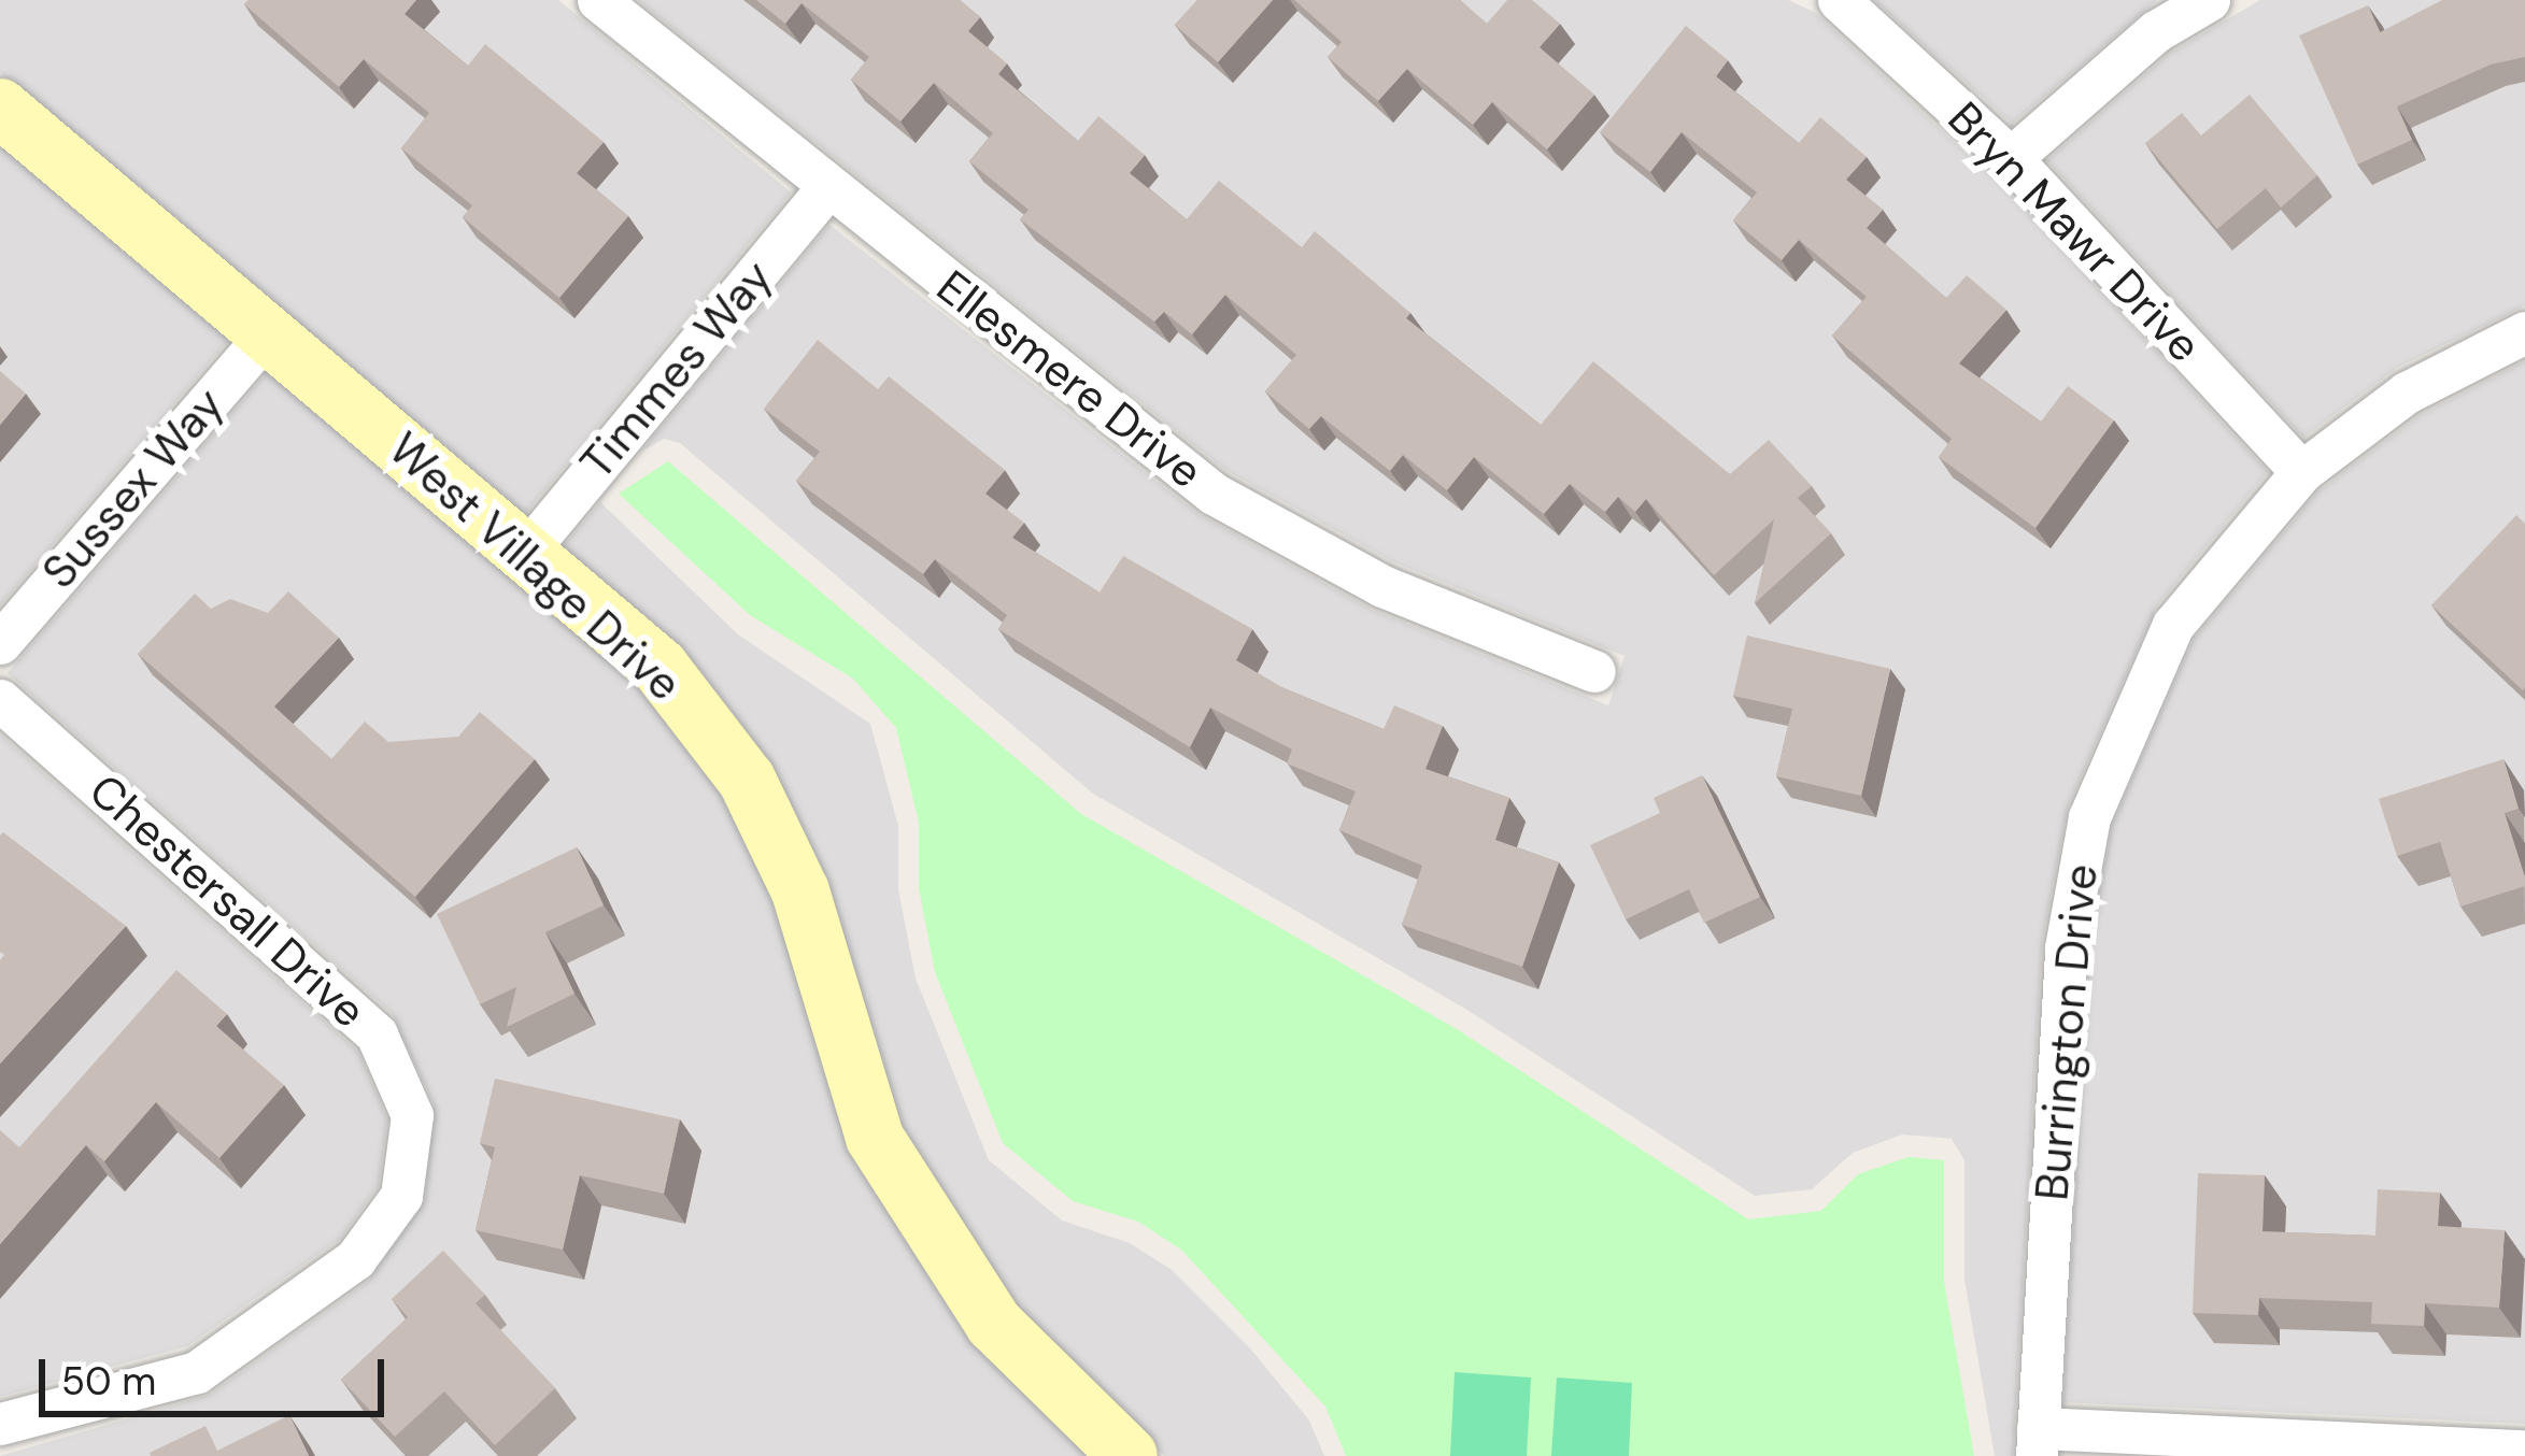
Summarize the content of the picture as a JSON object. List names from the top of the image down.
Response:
{
  "streets": {
    "street": [
      "Bryn Mawr Drive",
      "Timmes Way",
      "Ellesmere Drive",
      "Sussex Way",
      "West Village Drive",
      "Chestersall Drive",
      "Burrington Drive"
    ]
  },
  "crossings": [
    ["Bryn Mawr Drive", "Burrington Drive"],
    ["Timmes Way", "Ellesmere Drive"],
    ["Timmes Way", "West Village Drive"],
    ["Sussex Way", "West Village Drive"]
  ],
  "scale_bar": "50 m"
}
